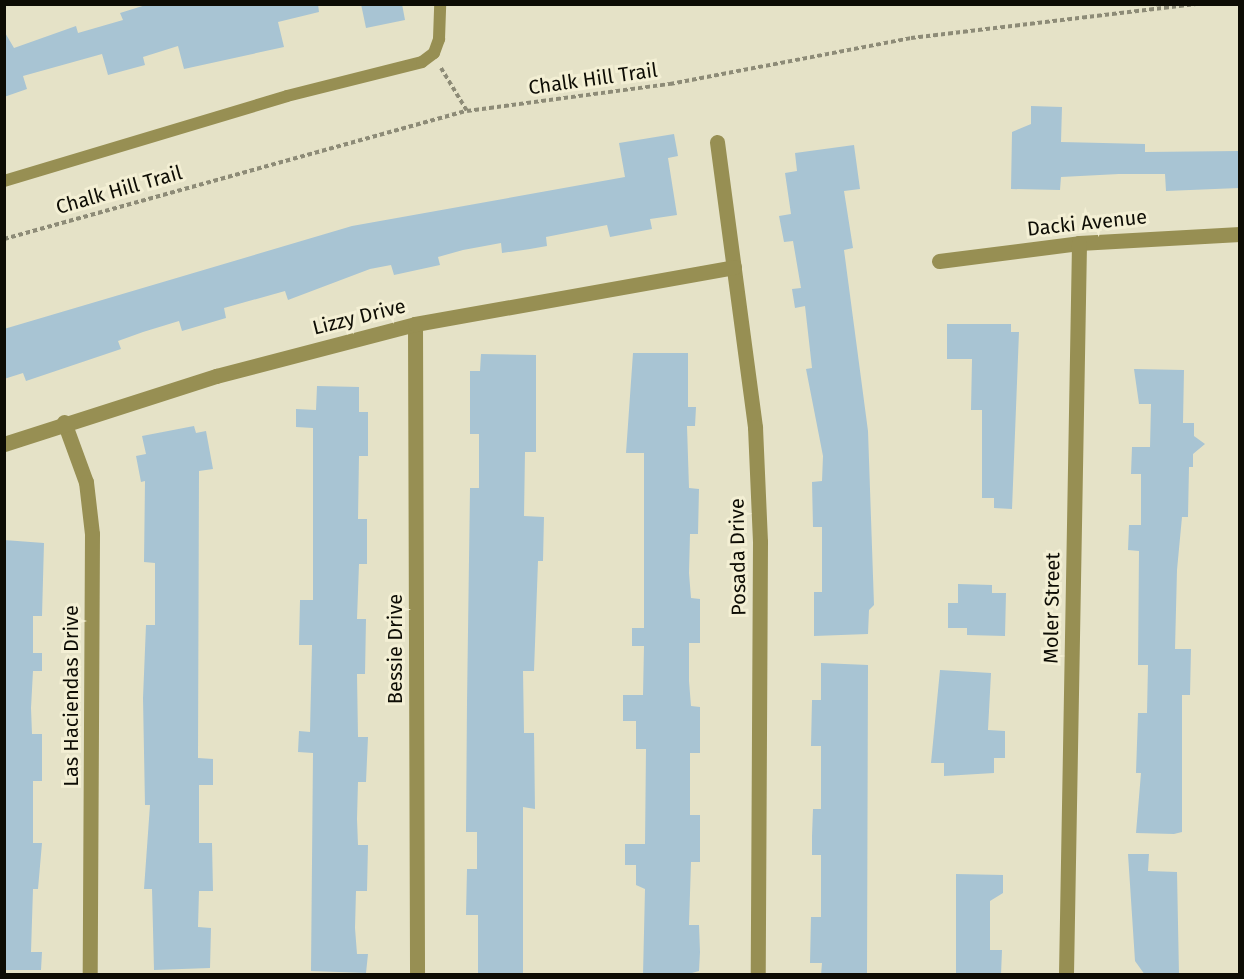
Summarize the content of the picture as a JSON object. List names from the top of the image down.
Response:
{
  "streets": {
    "street": [
      "Dacki Avenue",
      "Lizzy Drive",
      "Posada Drive",
      "Moler Street",
      "Bessie Drive",
      "Las Haciendas Drive"
    ],
    "path": ["Chalk Hill Trail"]
  },
  "crossings": [
    ["Dacki Avenue", "Moler Street"],
    ["Lizzy Drive", "Posada Drive"],
    ["Lizzy Drive", "Bessie Drive"],
    ["Lizzy Drive", "Las Haciendas Drive"]
  ]
}
